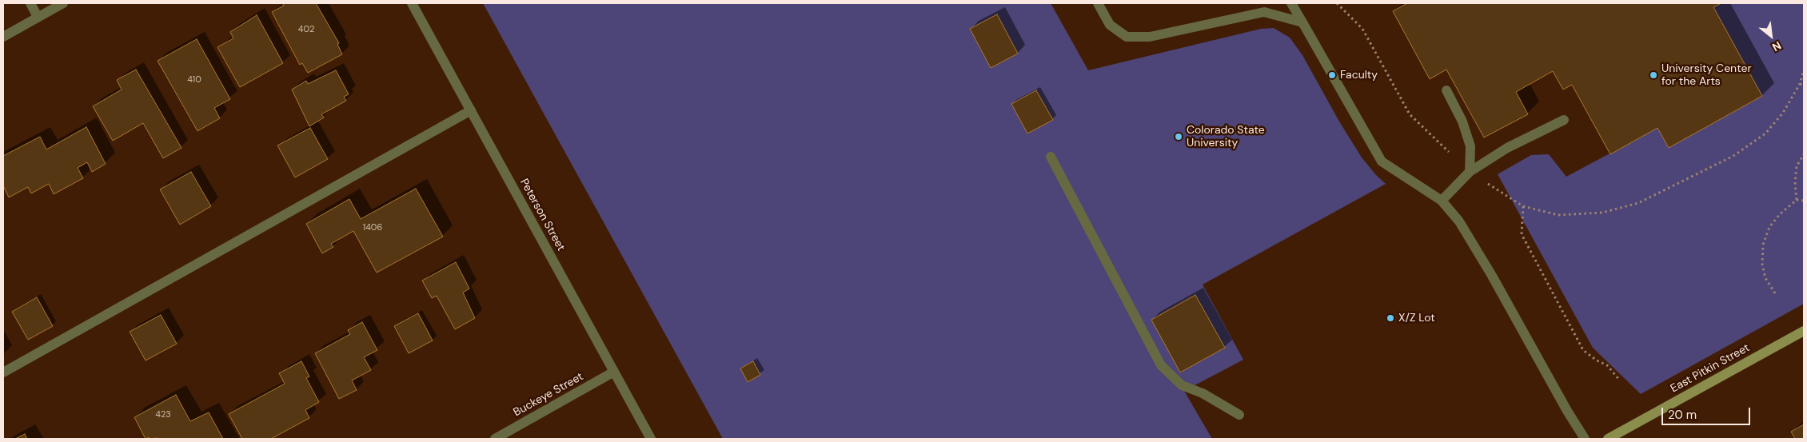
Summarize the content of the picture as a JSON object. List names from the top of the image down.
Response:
{
  "streets": {
    "street": ["Peterson Street", "East Pitkin Street", "Buckeye Street"]
  },
  "crossings": [
    ["Peterson Street", "Buckeye Street"]
  ],
  "places": [
    "Faculty",
    "University Center for the Arts",
    "Colorado State University",
    "X/Z Lot"
  ],
  "house_numbers": [
    "402",
    "410",
    "1406",
    "423"
  ],
  "scale_bar": "20 m",
  "north": "bottom right"
}
